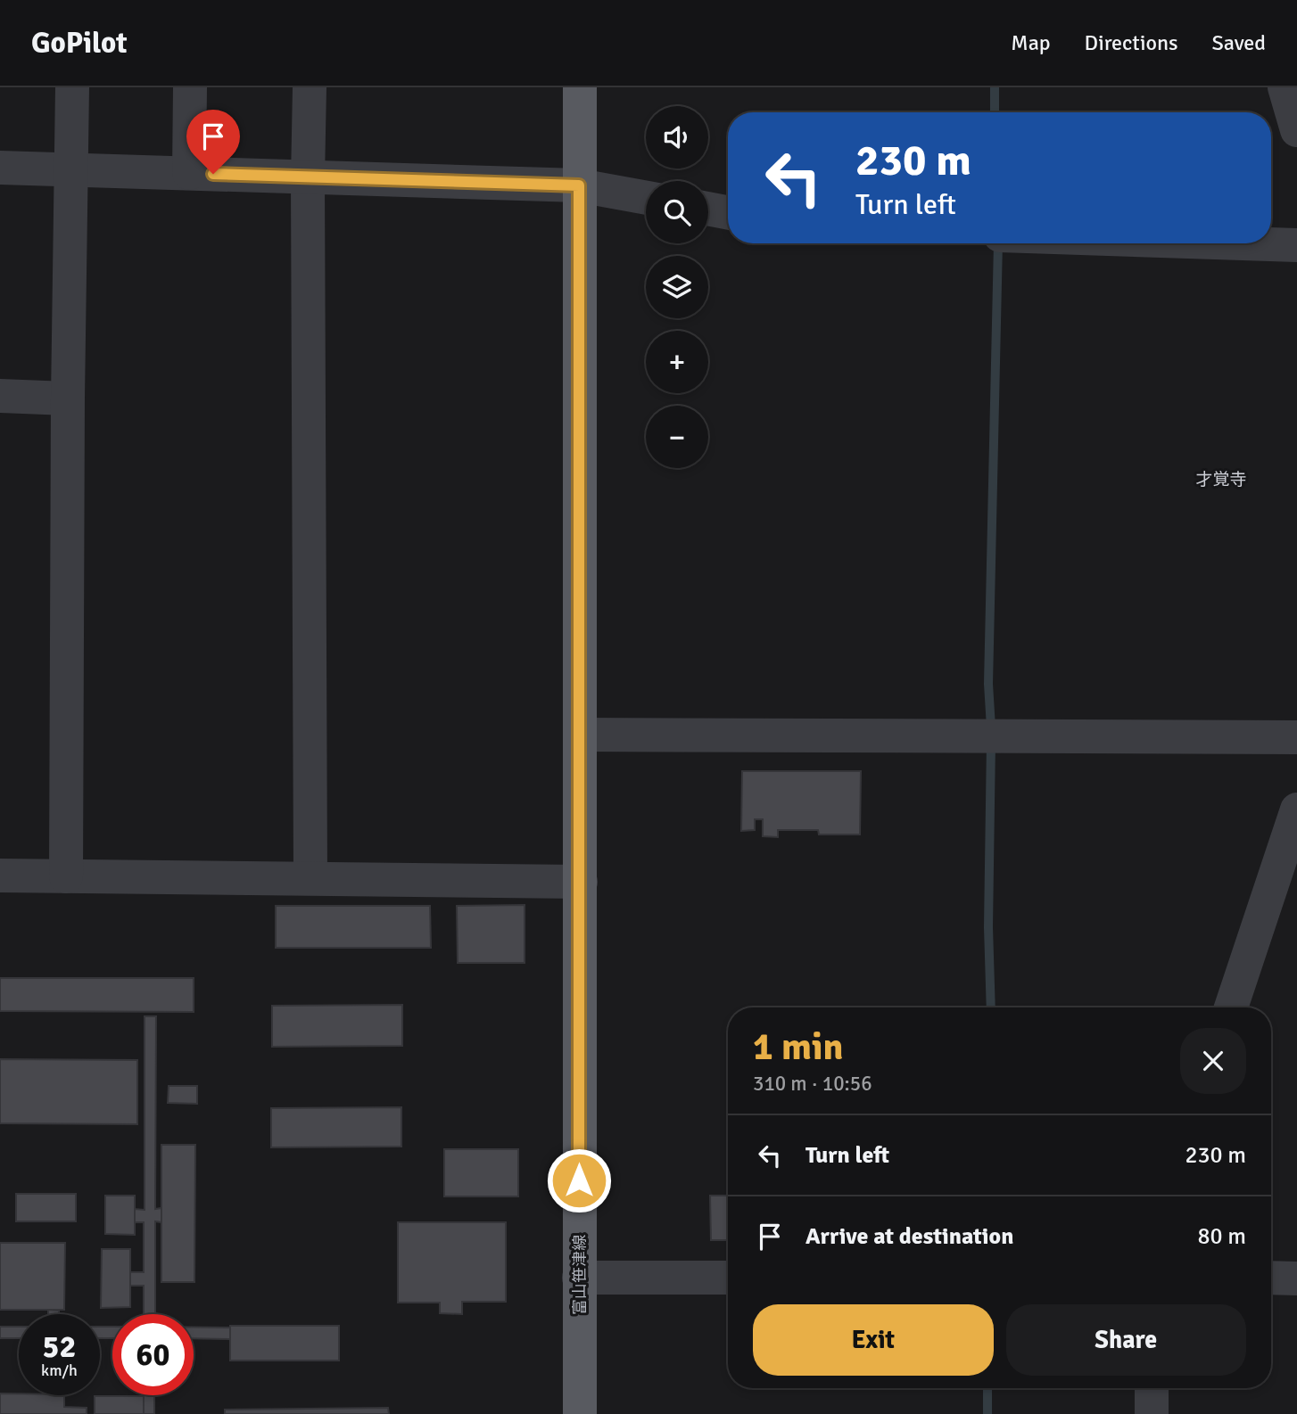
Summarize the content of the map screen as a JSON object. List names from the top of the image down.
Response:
{
  "streets": {
    "main road": ["富山笹津線"]
  },
  "districts": ["才覚寺"],
  "page": {
    "header": "GoPilot",
    "nav": ["Map", "Directions", "Saved"],
    "map_buttons": ["+", "−"],
    "turn": ["230 m", "Turn left"],
    "heading": ["1 min", "310 m · 10:56"],
    "list": [
      {
        "name": "Turn left",
        "value": "230 m"
      },
      {
        "name": "Arrive at destination",
        "value": "80 m"
      }
    ],
    "buttons": ["Exit", "Share"],
    "speed": "52 km/h",
    "limit": "60"
  }
}
